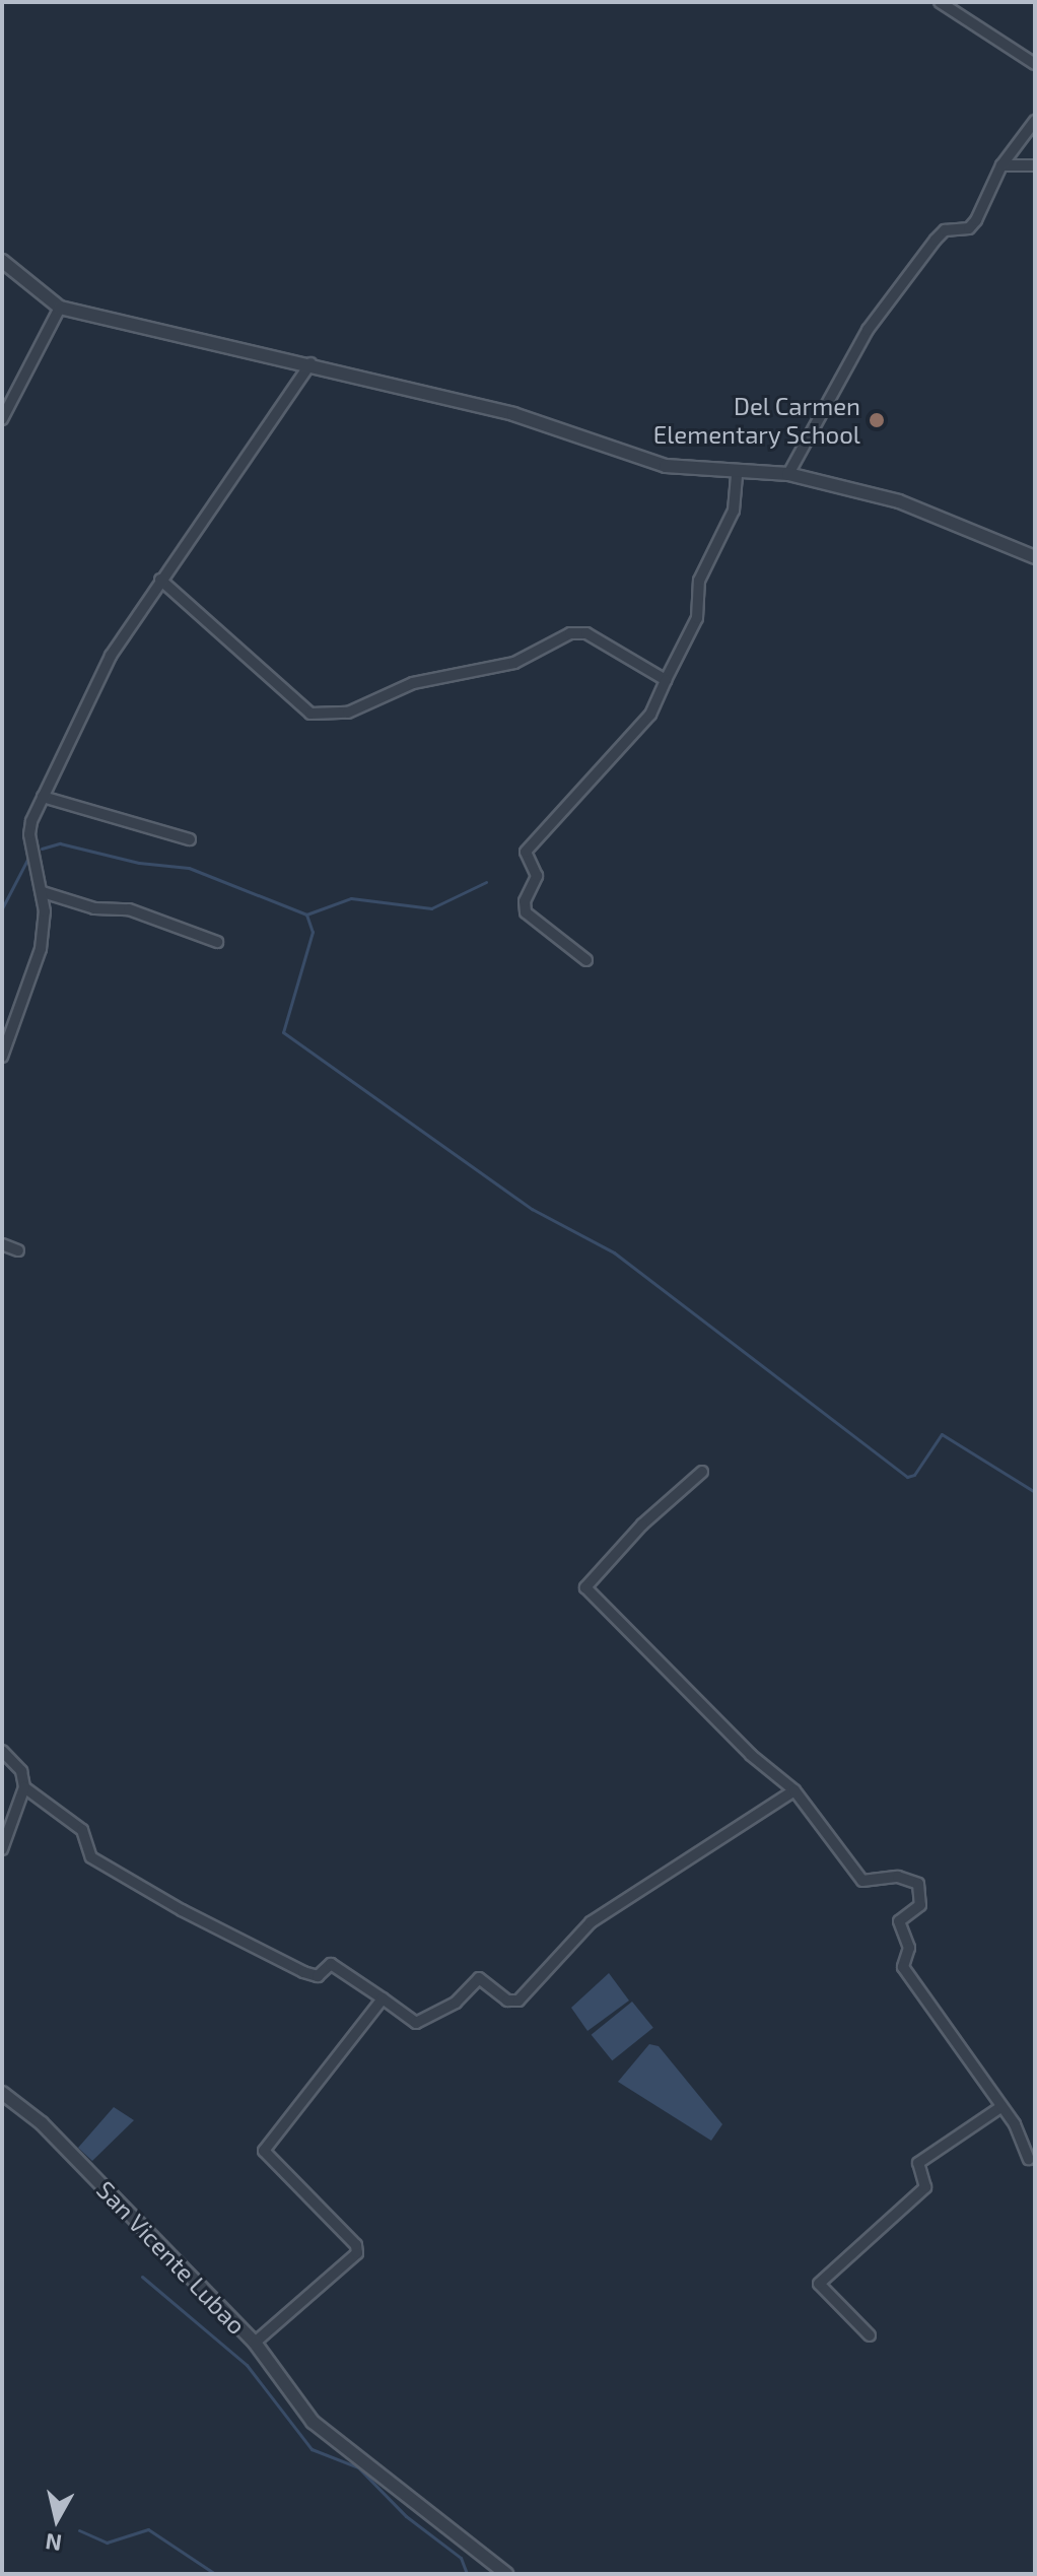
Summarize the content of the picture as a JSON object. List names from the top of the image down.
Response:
{
  "streets": {
    "street": ["San Vicente Lubao"]
  },
  "places": ["Del Carmen Elementary School"],
  "north": "bottom"
}
